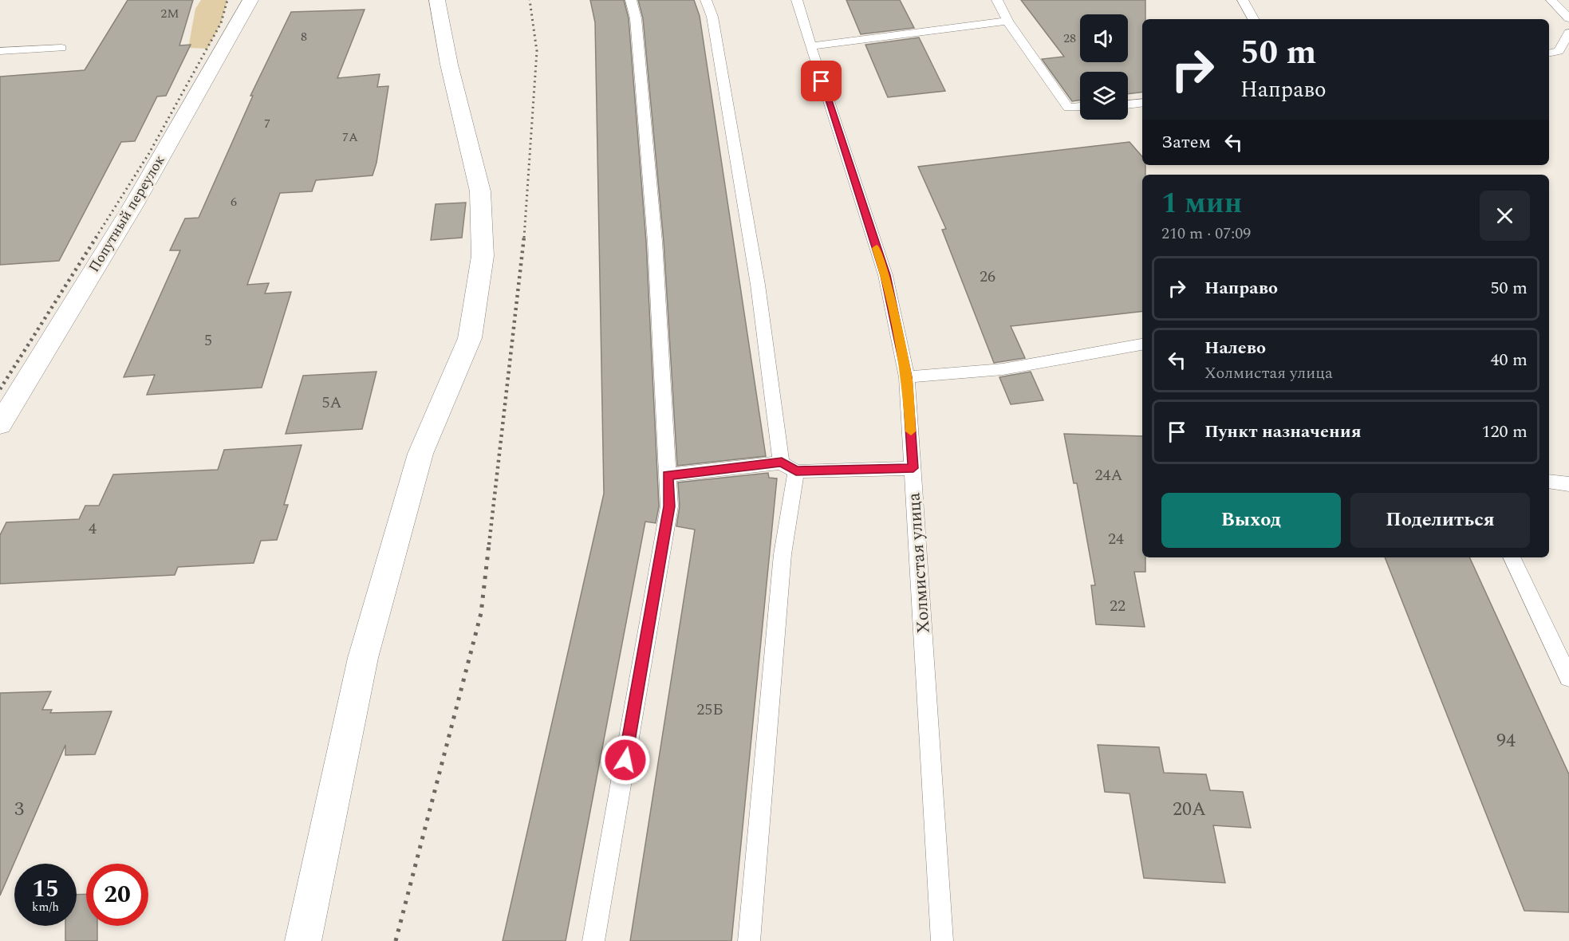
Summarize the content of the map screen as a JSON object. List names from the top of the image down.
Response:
{
  "streets": {
    "street": ["Попутный переулок"],
    "lane": ["Холмистая улица"]
  },
  "house_numbers": [
    "2М",
    "8",
    "28",
    "7",
    "7А",
    "6",
    "26",
    "5",
    "5А",
    "24А",
    "4",
    "24",
    "22",
    "25Б",
    "94",
    "3",
    "20А"
  ],
  "page": {
    "turn": ["50 m", "Направо"],
    "then": "Затем",
    "heading": ["1 мин", "210 m · 07:09"],
    "list": [
      {
        "name": "Направо",
        "value": "50 m"
      },
      {
        "name": "Налево",
        "note": "Холмистая улица",
        "value": "40 m"
      },
      {
        "name": "Пункт назначения",
        "value": "120 m"
      }
    ],
    "buttons": ["Выход", "Поделиться"],
    "speed": "15 km/h",
    "limit": "20"
  }
}
